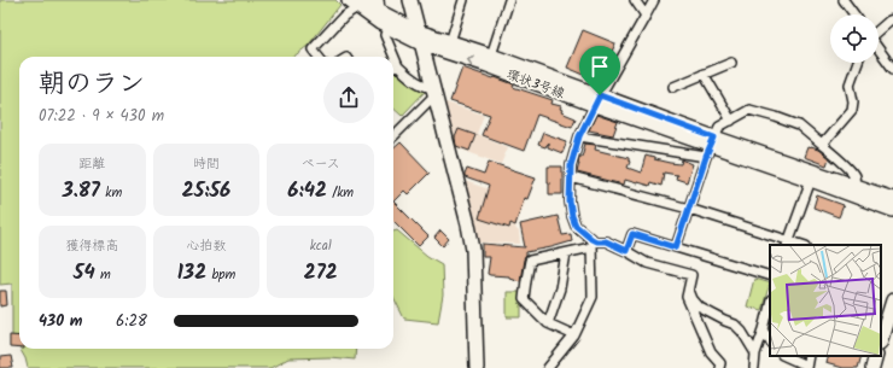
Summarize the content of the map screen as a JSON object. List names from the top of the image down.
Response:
{
  "streets": {
    "street": ["環状3号線"]
  },
  "page": {
    "heading": ["朝のラン", "07:22 · 9 × 430 m"],
    "stats": [
      ["距離", "3.87 km"],
      ["時間", "25:56"],
      ["ペース", "6:42 /km"],
      ["獲得標高", "54 m"],
      ["心拍数", "132 bpm"],
      ["kcal", "272"]
    ],
    "list": [
      {
        "name": "430 m",
        "note": "6:28"
      }
    ]
  }
}
